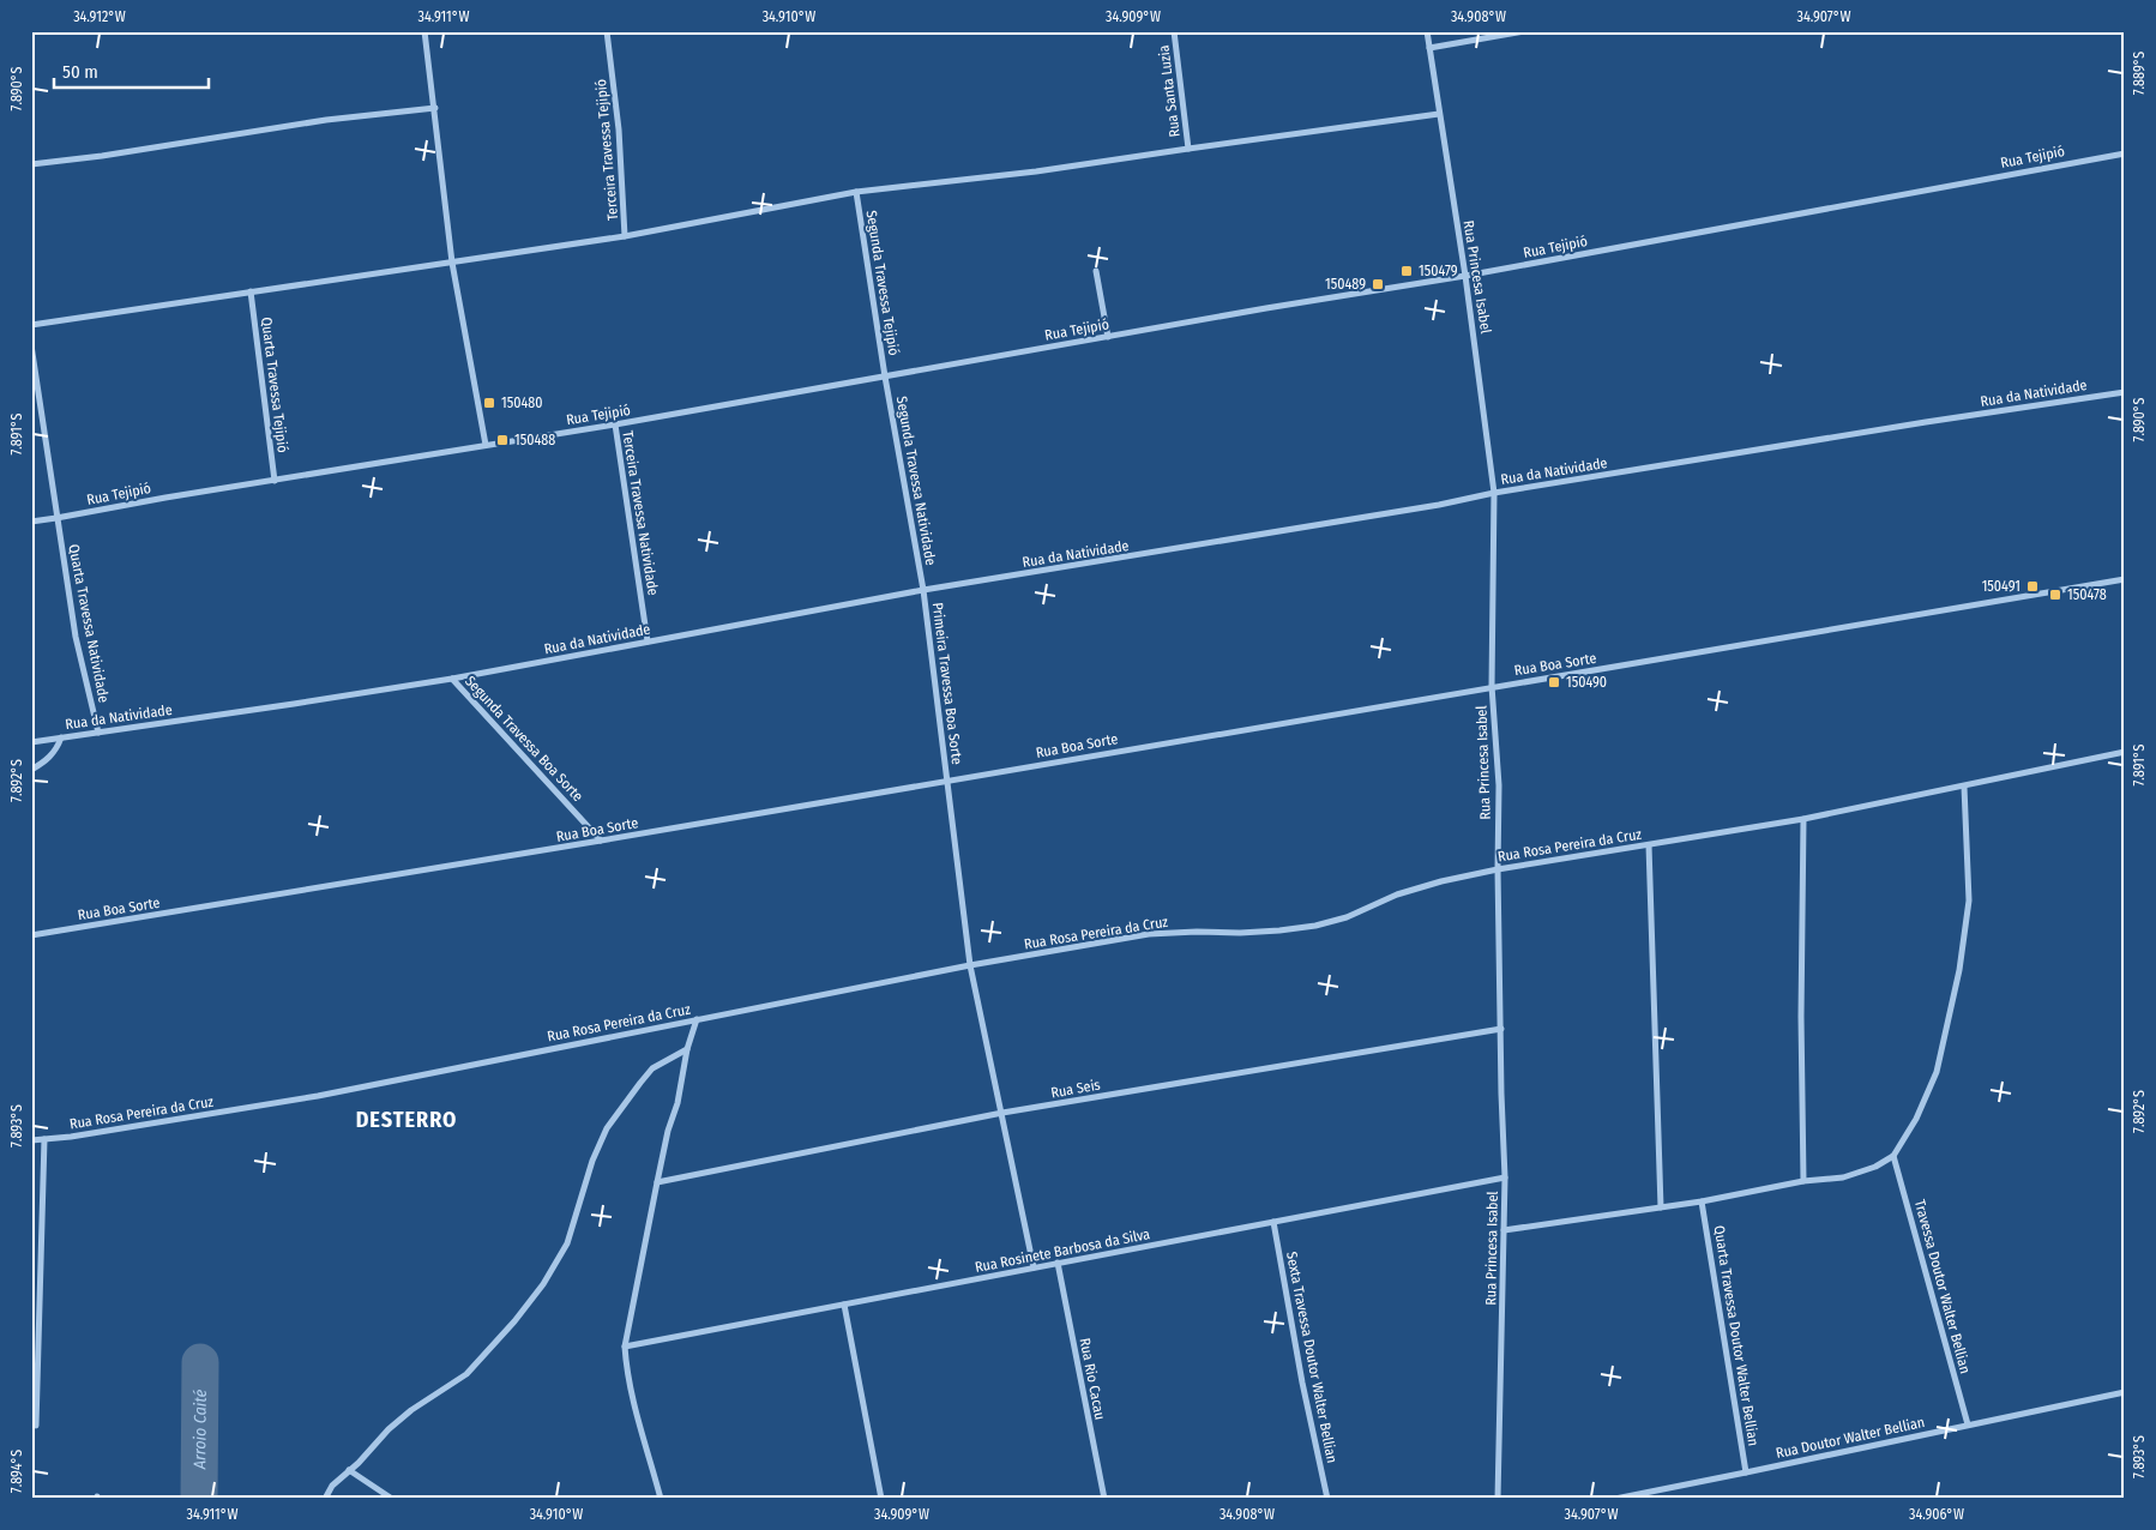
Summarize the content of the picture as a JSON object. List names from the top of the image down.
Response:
{
  "streets": {
    "street": [
      "Rua Santa Luzia",
      "Terceira Travessa Tejipió",
      "Rua Tejipió",
      "Rua Princesa Isabel",
      "Segunda Travessa Tejipió",
      "Quarta Travessa Tejipió",
      "Rua da Natividade",
      "Segunda Travessa Natividade",
      "Terceira Travessa Natividade",
      "Quarta Travessa Natividade",
      "Rua Boa Sorte",
      "Primeira Travessa Boa Sorte",
      "Segunda Travessa Boa Sorte",
      "Rua Rosa Pereira da Cruz",
      "Rua Seis",
      "Rua Rosinete Barbosa da Silva",
      "Travessa Doutor Walter Bellian",
      "Quarta Travessa Doutor Walter Bellian",
      "Sexta Travessa Doutor Walter Bellian",
      "Rua Rio Cacau",
      "Rua Doutor Walter Bellian"
    ]
  },
  "crossings": [
    ["Terceira Travessa Tejipió", "Quarta Travessa Tejipió"],
    ["Rua Tejipió", "Rua Princesa Isabel"],
    ["Rua Tejipió", "Segunda Travessa Tejipió"],
    ["Rua Tejipió", "Quarta Travessa Tejipió"],
    ["Rua Tejipió", "Segunda Travessa Natividade"],
    ["Rua Tejipió", "Terceira Travessa Natividade"],
    ["Rua Tejipió", "Quarta Travessa Natividade"],
    ["Rua Princesa Isabel", "Rua da Natividade"],
    ["Rua Princesa Isabel", "Rua Boa Sorte"],
    ["Rua Princesa Isabel", "Rua Rosa Pereira da Cruz"],
    ["Rua Princesa Isabel", "Rua Seis"],
    ["Rua Princesa Isabel", "Rua Rosinete Barbosa da Silva"],
    ["Segunda Travessa Tejipió", "Segunda Travessa Natividade"],
    ["Rua da Natividade", "Segunda Travessa Natividade"],
    ["Rua da Natividade", "Terceira Travessa Natividade"],
    ["Rua da Natividade", "Quarta Travessa Natividade"],
    ["Rua da Natividade", "Primeira Travessa Boa Sorte"],
    ["Rua da Natividade", "Segunda Travessa Boa Sorte"],
    ["Segunda Travessa Natividade", "Primeira Travessa Boa Sorte"],
    ["Rua Boa Sorte", "Primeira Travessa Boa Sorte"],
    ["Rua Boa Sorte", "Segunda Travessa Boa Sorte"],
    ["Primeira Travessa Boa Sorte", "Rua Rosa Pereira da Cruz"],
    ["Primeira Travessa Boa Sorte", "Rua Seis"],
    ["Primeira Travessa Boa Sorte", "Rua Rosinete Barbosa da Silva"],
    ["Rua Rosinete Barbosa da Silva", "Sexta Travessa Doutor Walter Bellian"],
    ["Rua Rosinete Barbosa da Silva", "Rua Rio Cacau"],
    ["Travessa Doutor Walter Bellian", "Rua Doutor Walter Bellian"],
    ["Quarta Travessa Doutor Walter Bellian", "Rua Doutor Walter Bellian"]
  ],
  "districts": ["DESTERRO"],
  "water": ["Arroio Caité"],
  "places": {
    "transit": [
      "150479",
      "150489",
      "150480",
      "150488",
      "150491",
      "150478",
      "150490"
    ]
  },
  "scale_bar": "50 m",
  "coordinates": [
    "34.912°W",
    "34.911°W",
    "34.910°W",
    "34.909°W",
    "34.908°W",
    "34.907°W",
    "7.889°S",
    "7.890°S",
    "7.891°S",
    "7.892°S",
    "7.893°S",
    "7.894°S",
    "34.906°W"
  ]
}
